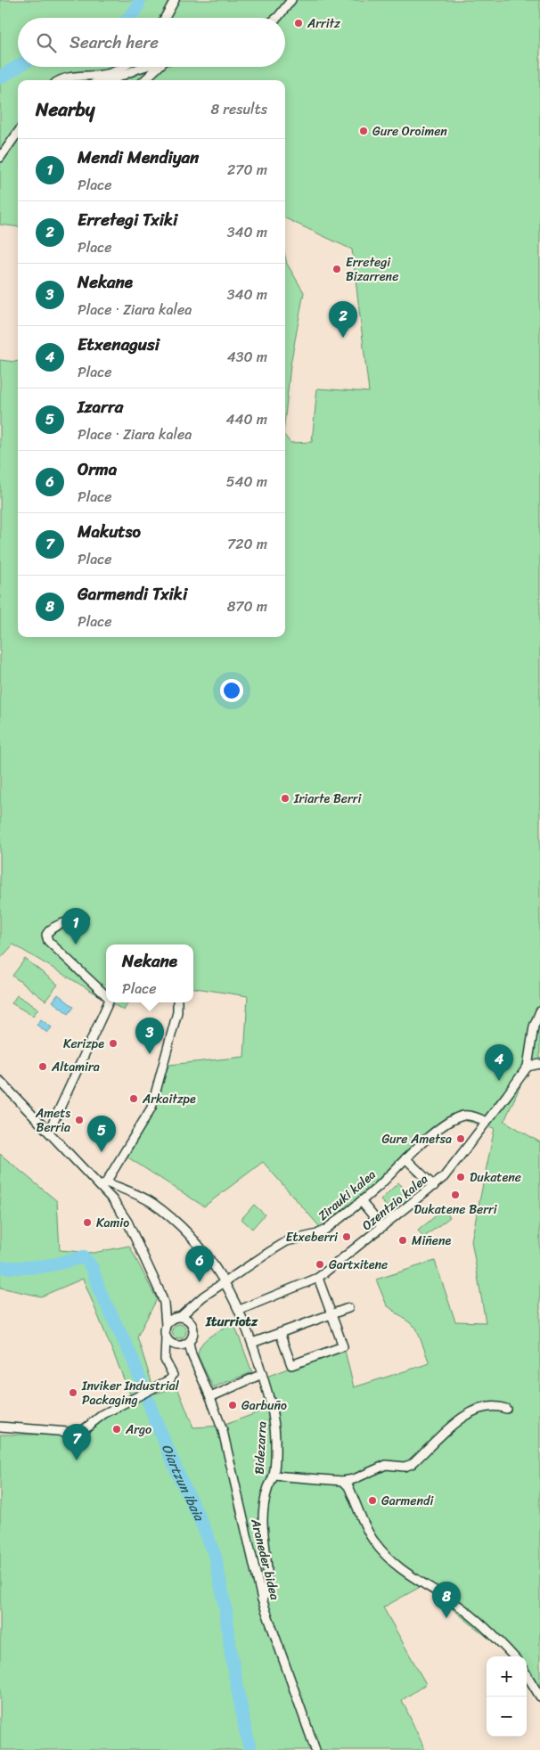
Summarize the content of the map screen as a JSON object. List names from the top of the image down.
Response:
{
  "streets": {
    "street": [
      "Zirauki kalea",
      "Ozentzio kalea",
      "Bidezarra",
      "Araneder bidea"
    ]
  },
  "crossings": [
    ["Zirauki kalea", "Ozentzio kalea"],
    ["Zirauki kalea", "Bidezarra"],
    ["Zirauki kalea", "Araneder bidea"],
    ["Ozentzio kalea", "Bidezarra"],
    ["Bidezarra", "Araneder bidea"]
  ],
  "districts": ["Iturriotz"],
  "water": ["Oiartzun ibaia"],
  "places": [
    "Arritz",
    "Gure Oroimen",
    "Erretegi Bizarrene",
    "Iriarte Berri",
    "Kerizpe",
    "Altamira",
    "Arkaitzpe",
    "Amets Berria",
    "Gure Ametsa",
    "Dukatene",
    "Dukatene Berri",
    "Kamio",
    "Etxeberri",
    "Miñene",
    "Gartxitene",
    "Inviker Industrial Packaging",
    "Garbuño",
    "Argo",
    "Garmendi"
  ],
  "page": {
    "search": "Search here",
    "heading": ["Nearby", "8 results"],
    "list": [
      {
        "mark": "1",
        "name": "Mendi Mendiyan",
        "note": "Place",
        "value": "270 m"
      },
      {
        "mark": "2",
        "name": "Erretegi Txiki",
        "note": "Place",
        "value": "340 m"
      },
      {
        "mark": "3",
        "name": "Nekane",
        "note": "Place · Ziara kalea",
        "value": "340 m"
      },
      {
        "mark": "4",
        "name": "Etxenagusi",
        "note": "Place",
        "value": "430 m"
      },
      {
        "mark": "5",
        "name": "Izarra",
        "note": "Place · Ziara kalea",
        "value": "440 m"
      },
      {
        "mark": "6",
        "name": "Orma",
        "note": "Place",
        "value": "540 m"
      },
      {
        "mark": "7",
        "name": "Makutso",
        "note": "Place",
        "value": "720 m"
      },
      {
        "mark": "8",
        "name": "Garmendi Txiki",
        "note": "Place",
        "value": "870 m"
      }
    ],
    "pins": [
      "2",
      "1",
      "3",
      "4",
      "5",
      "6",
      "7",
      "8"
    ],
    "popup": ["Nekane", "Place"],
    "map_buttons": ["+", "−"]
  }
}
